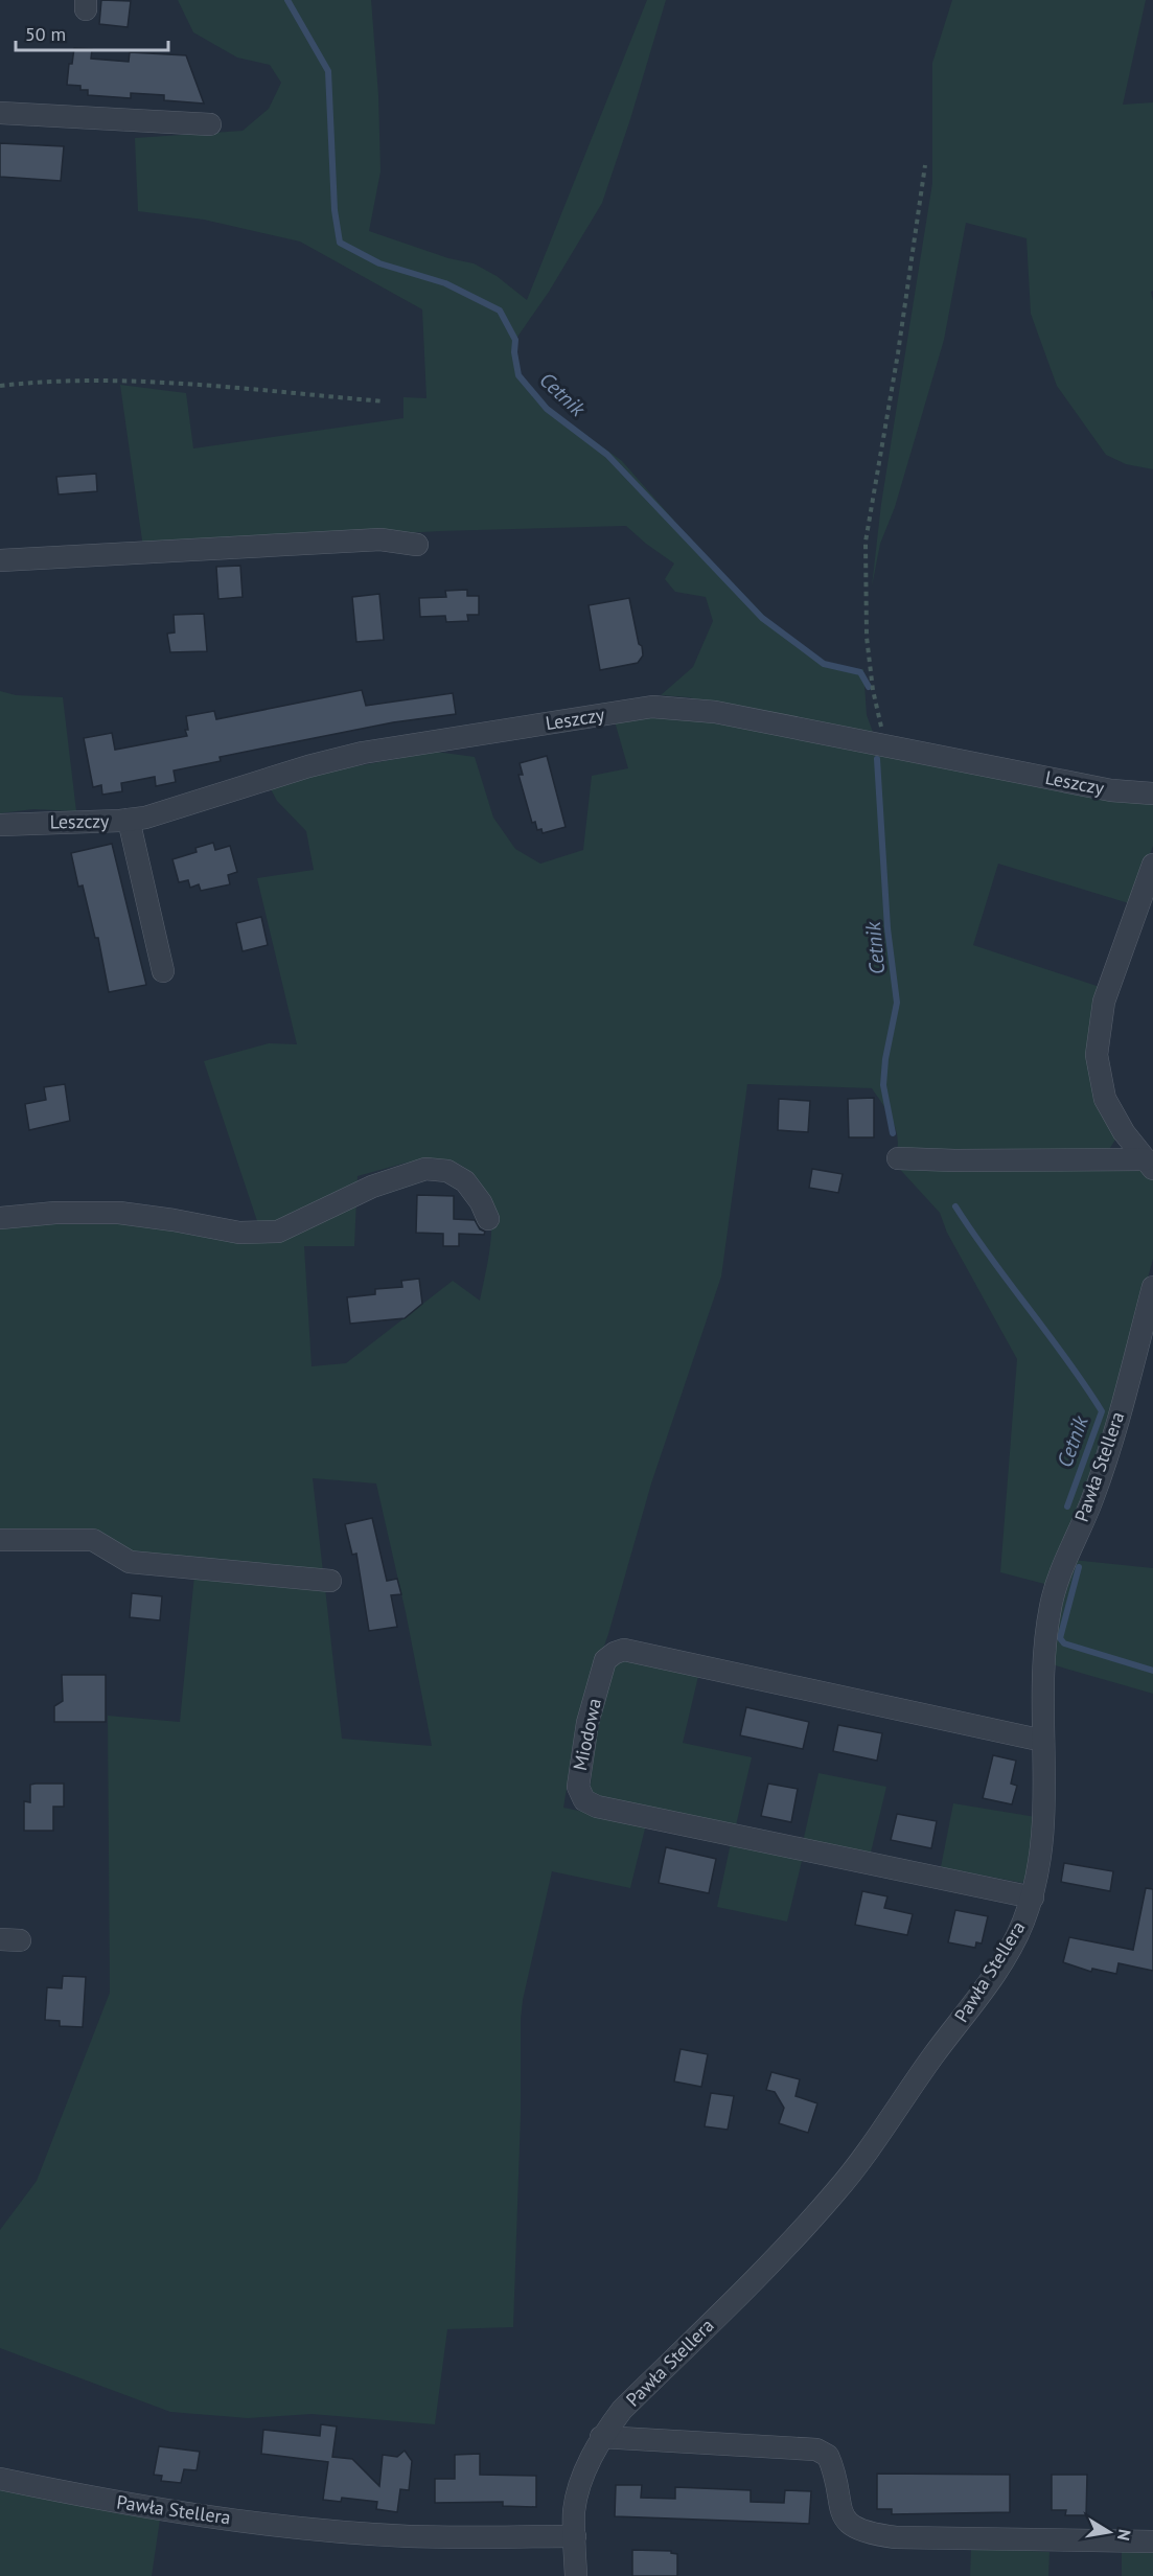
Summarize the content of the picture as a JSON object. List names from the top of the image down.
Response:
{
  "streets": {
    "street": ["Leszczy", "Pawła Stellera", "Miodowa"]
  },
  "crossings": [
    ["Pawła Stellera", "Miodowa"]
  ],
  "water": ["Cetnik"],
  "scale_bar": "50 m",
  "north": "right"
}
